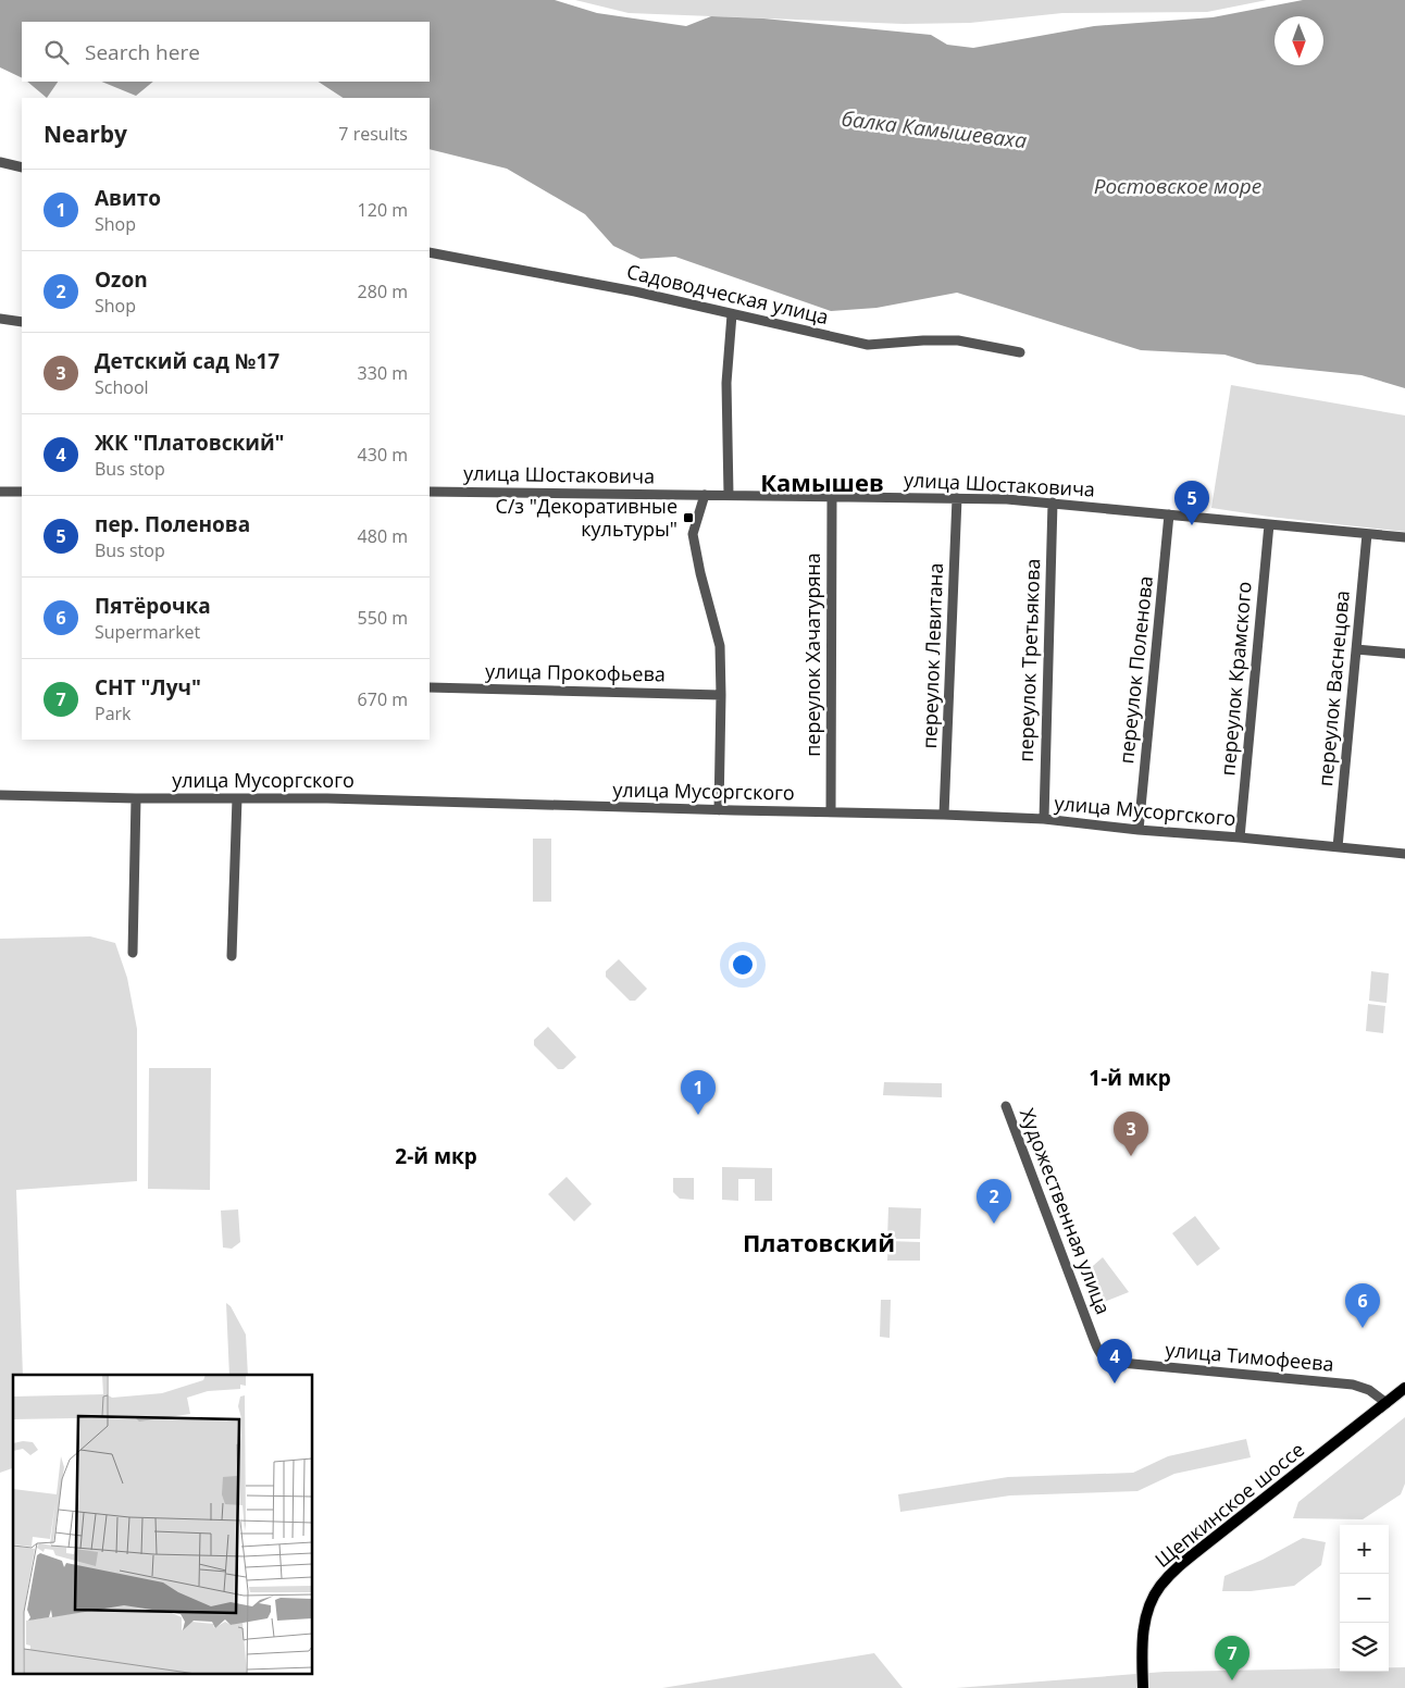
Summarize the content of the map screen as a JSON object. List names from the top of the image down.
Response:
{
  "streets": {
    "main road": ["Щепкинское шоссе"],
    "street": [
      "Садоводческая улица",
      "улица Шостаковича",
      "переулок Хачатуряна",
      "переулок Левитана",
      "переулок Третьякова",
      "переулок Поленова",
      "улица Прокофьева",
      "переулок Крамского",
      "переулок Васнецова",
      "улица Мусоргского",
      "Художественная улица",
      "улица Тимофеева"
    ]
  },
  "crossings": [
    ["улица Шостаковича", "переулок Хачатуряна"],
    ["улица Шостаковича", "переулок Левитана"],
    ["улица Шостаковича", "переулок Третьякова"],
    ["улица Шостаковича", "переулок Поленова"],
    ["улица Шостаковича", "переулок Крамского"],
    ["улица Шостаковича", "переулок Васнецова"],
    ["переулок Хачатуряна", "улица Мусоргского"],
    ["переулок Левитана", "улица Мусоргского"],
    ["переулок Третьякова", "улица Мусоргского"],
    ["переулок Поленова", "улица Мусоргского"],
    ["переулок Крамского", "улица Мусоргского"],
    ["переулок Васнецова", "улица Мусоргского"],
    ["Художественная улица", "улица Тимофеева"],
    ["улица Тимофеева", "Щепкинское шоссе"]
  ],
  "districts": [
    "Камышев",
    "1-й мкр",
    "2-й мкр",
    "Платовский"
  ],
  "water": ["балка Камышеваха", "Ростовское море"],
  "places": {
    "transit": ["С/з \"Декоративные культуры\""]
  },
  "north": "bottom",
  "page": {
    "search": "Search here",
    "heading": ["Nearby", "7 results"],
    "list": [
      {
        "mark": "1",
        "name": "Авито",
        "note": "Shop",
        "value": "120 m"
      },
      {
        "mark": "2",
        "name": "Ozon",
        "note": "Shop",
        "value": "280 m"
      },
      {
        "mark": "3",
        "name": "Детский сад №17",
        "note": "School",
        "value": "330 m"
      },
      {
        "mark": "4",
        "name": "ЖК \"Платовский\"",
        "note": "Bus stop",
        "value": "430 m"
      },
      {
        "mark": "5",
        "name": "пер. Поленова",
        "note": "Bus stop",
        "value": "480 m"
      },
      {
        "mark": "6",
        "name": "Пятёрочка",
        "note": "Supermarket",
        "value": "550 m"
      },
      {
        "mark": "7",
        "name": "СНТ \"Луч\"",
        "note": "Park",
        "value": "670 m"
      }
    ],
    "pins": [
      "5",
      "1",
      "3",
      "2",
      "6",
      "4",
      "7"
    ],
    "map_buttons": ["+", "−"]
  }
}
